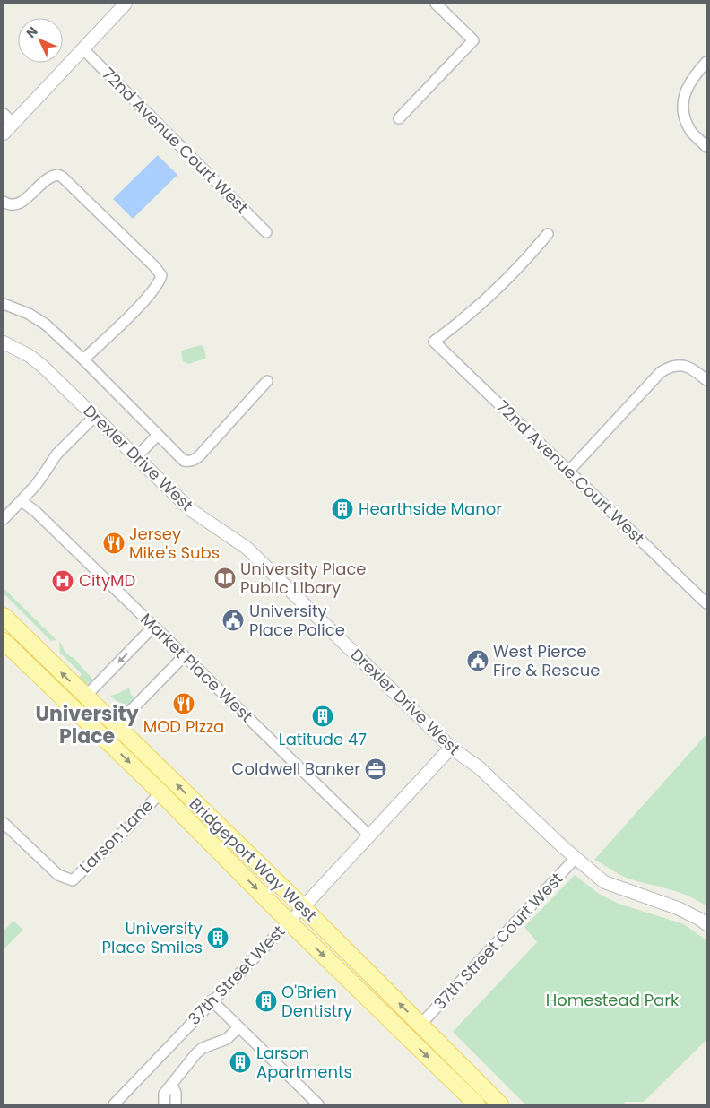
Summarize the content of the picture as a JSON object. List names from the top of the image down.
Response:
{
  "streets": {
    "main road": ["Bridgeport Way West"],
    "street": [
      "72nd Avenue Court West",
      "Drexler Drive West",
      "Market Place West",
      "Larson Lane",
      "37th Street Court West",
      "37th Street West"
    ]
  },
  "crossings": [
    ["Drexler Drive West", "37th Street Court West"],
    ["Drexler Drive West", "37th Street West"],
    ["Market Place West", "37th Street West"],
    ["Larson Lane", "Bridgeport Way West"],
    ["Bridgeport Way West", "37th Street Court West"],
    ["Bridgeport Way West", "37th Street West"]
  ],
  "districts": ["University Place"],
  "parks": ["Homestead Park"],
  "places": {
    "building": [
      "Hearthside Manor",
      "Latitude 47",
      "University Place Smiles",
      "O'Brien Dentistry",
      "Larson Apartments"
    ],
    "restaurant": ["Jersey Mike's Subs", "MOD Pizza"],
    "library": ["University Place Public Libary"],
    "hospital": ["CityMD"],
    "public building": ["University Place Police", "West Pierce Fire & Rescue"],
    "office": ["Coldwell Banker"]
  },
  "north": "top left"
}
